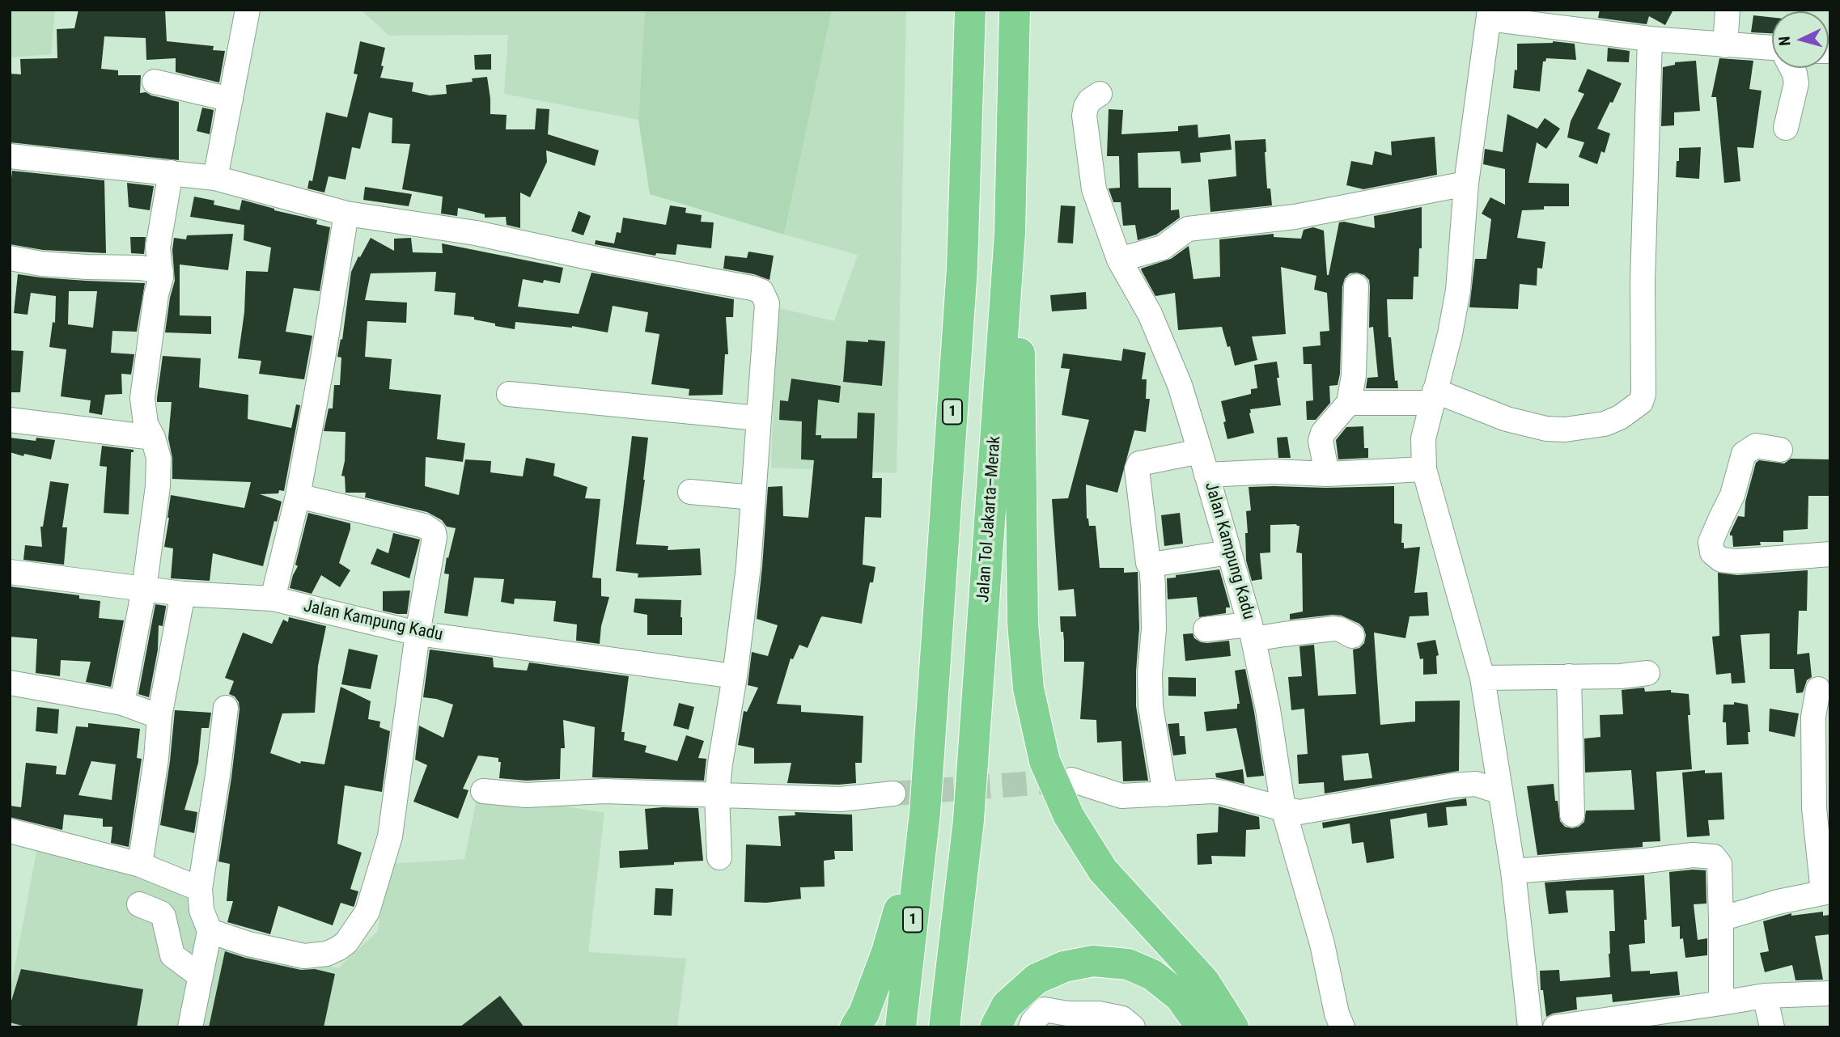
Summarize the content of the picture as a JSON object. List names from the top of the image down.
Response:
{
  "streets": {
    "highway": ["1", "Jalan Tol Jakarta–Merak"],
    "street": ["Jalan Kampung Kadu"]
  },
  "north": "left"
}
